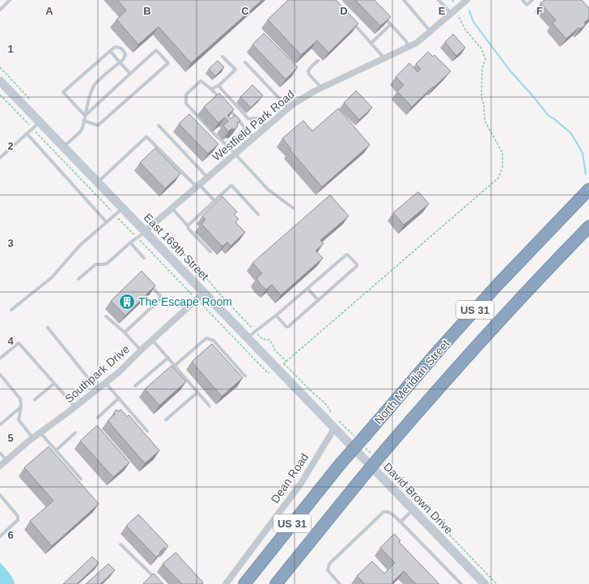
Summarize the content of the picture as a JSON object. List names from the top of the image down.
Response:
{
  "streets": {
    "highway": ["US 31", "North Meridian Street"],
    "street": [
      "Westfield Park Road",
      "East 169th Street",
      "Southpark Drive",
      "Dean Road",
      "David Brown Drive"
    ]
  },
  "crossings": [
    ["Westfield Park Road", "East 169th Street"],
    ["East 169th Street", "Southpark Drive"],
    ["East 169th Street", "Dean Road"],
    ["East 169th Street", "David Brown Drive"],
    ["Dean Road", "David Brown Drive"]
  ],
  "places": {
    "building": ["The Escape Room"]
  },
  "grid": {
    "columns": [
      "A",
      "B",
      "C",
      "D",
      "E",
      "F"
    ],
    "rows": [
      "1",
      "2",
      "3",
      "4",
      "5",
      "6"
    ]
  }
}
